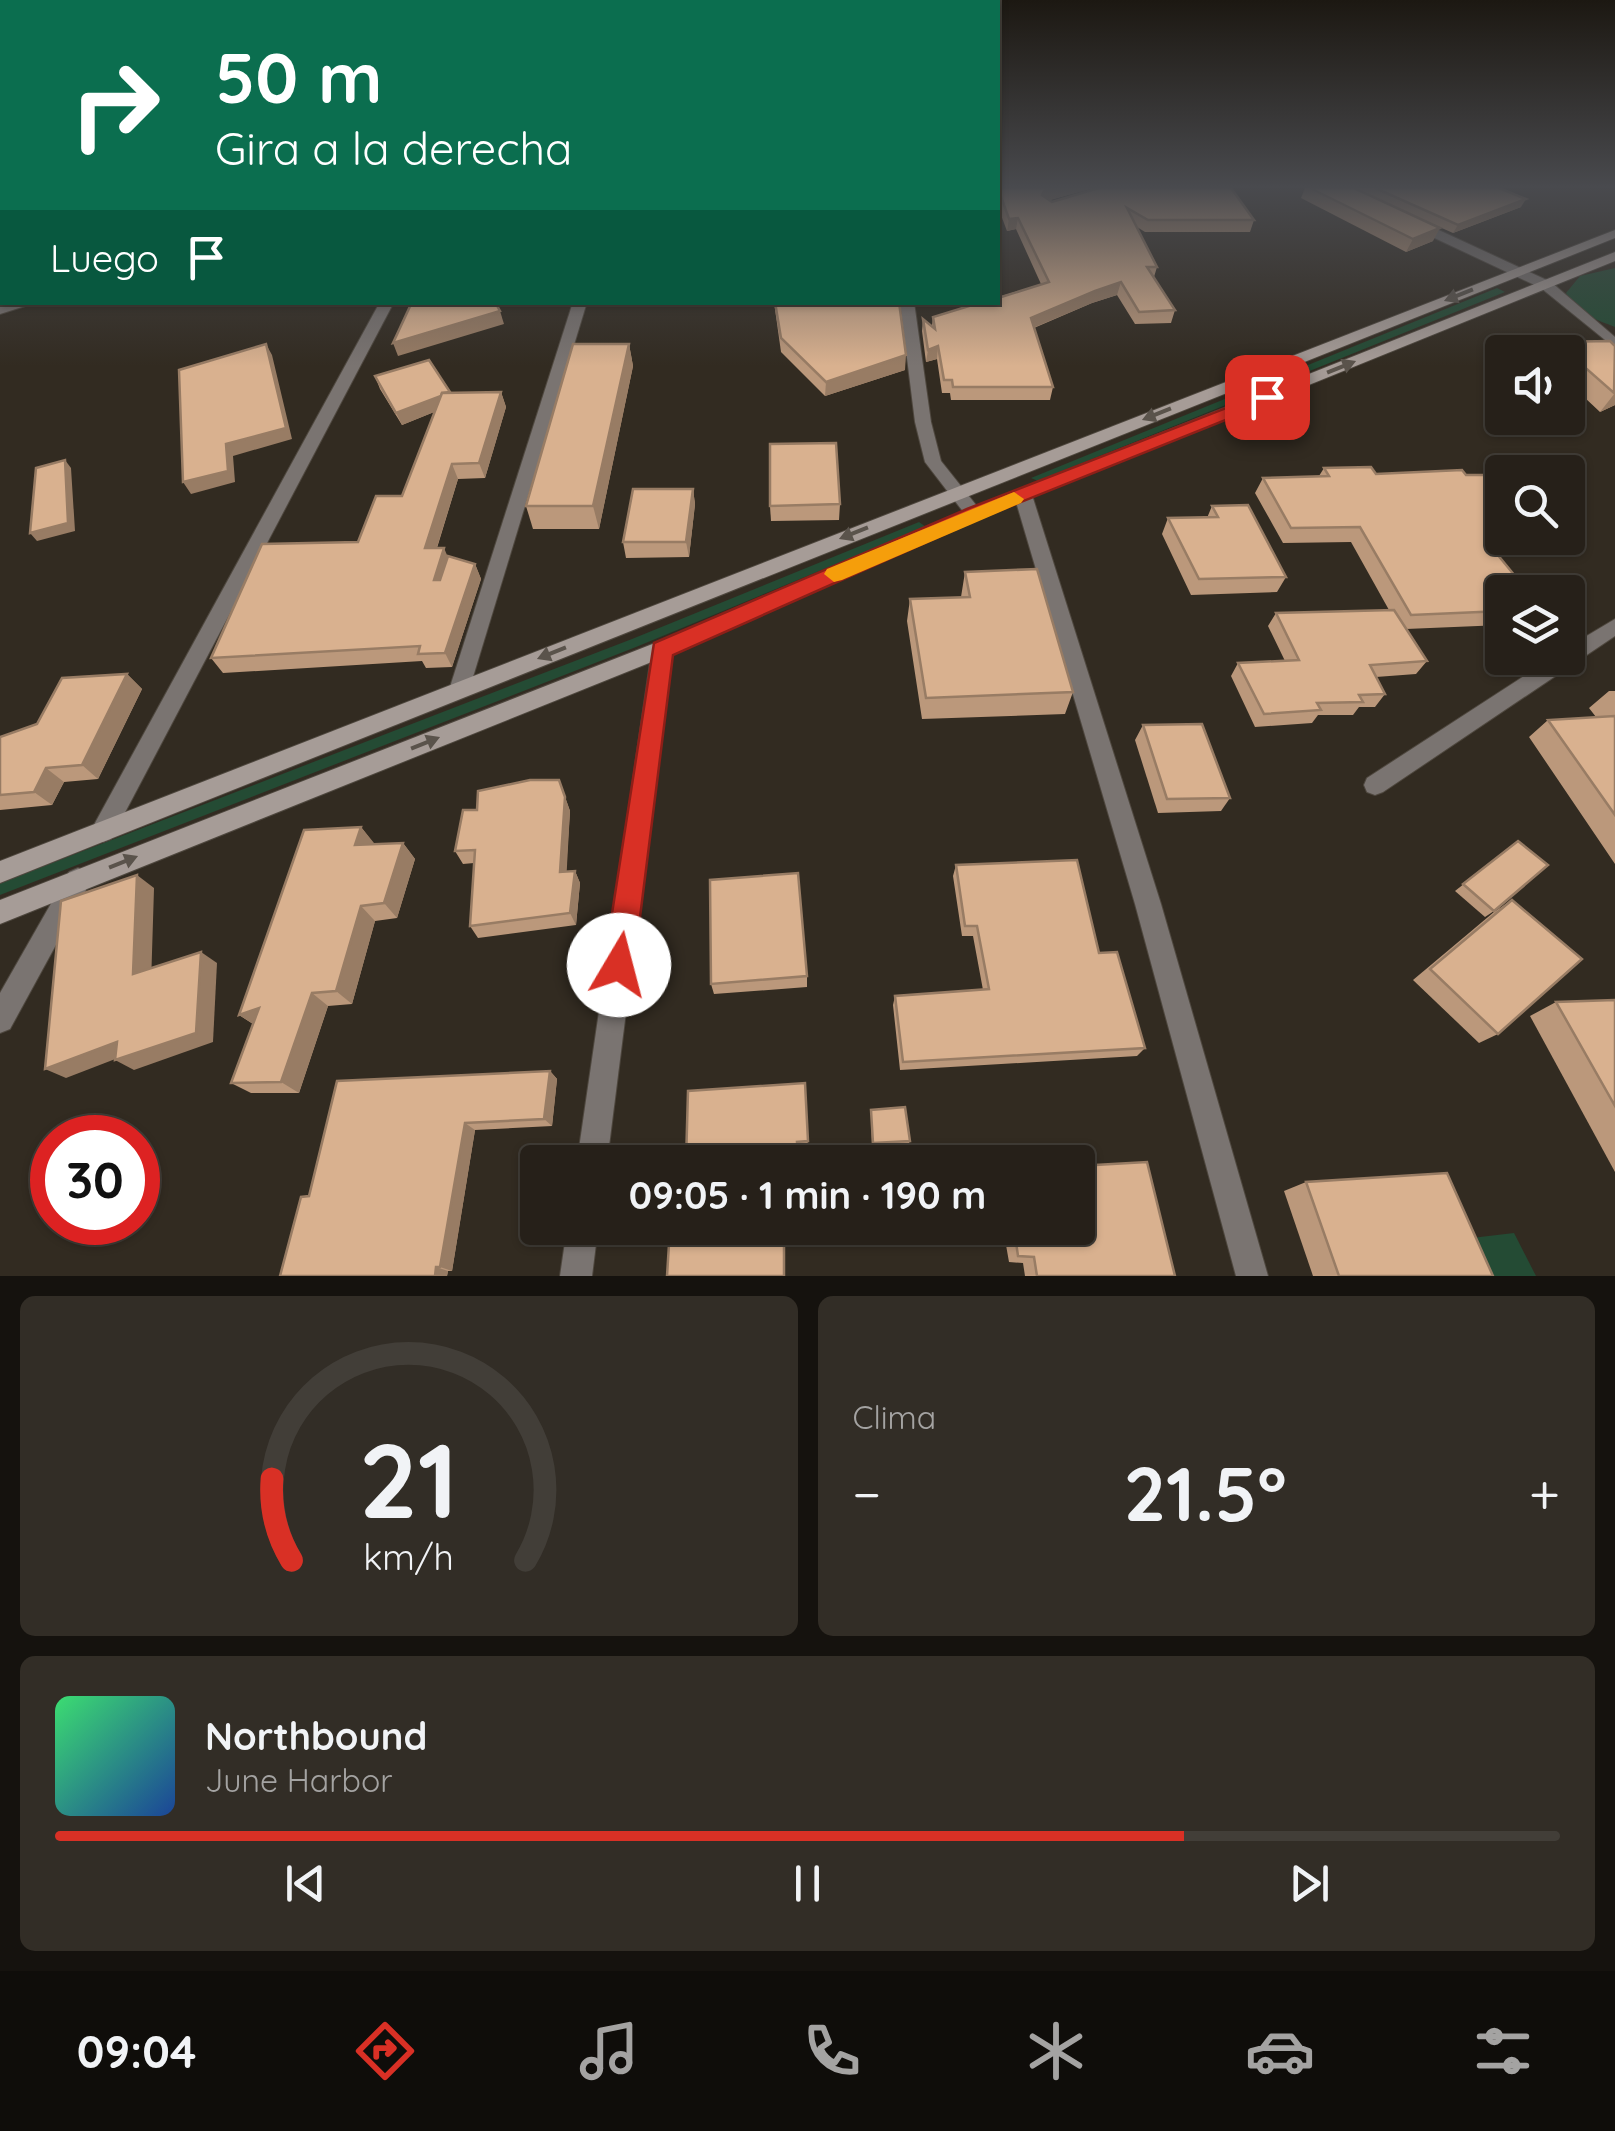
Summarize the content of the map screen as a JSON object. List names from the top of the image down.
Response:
{
  "page": {
    "turn": ["50 m", "Gira a la derecha"],
    "then": "Luego",
    "limit": "30",
    "trip": "09:05 · 1 min · 190 m",
    "tile": "Clima",
    "heat": ["−", "21.5°", "+"],
    "song": ["Northbound", "June Harbor"],
    "tabs": "09:04",
    "gauge": ["21", "km/h"]
  }
}
